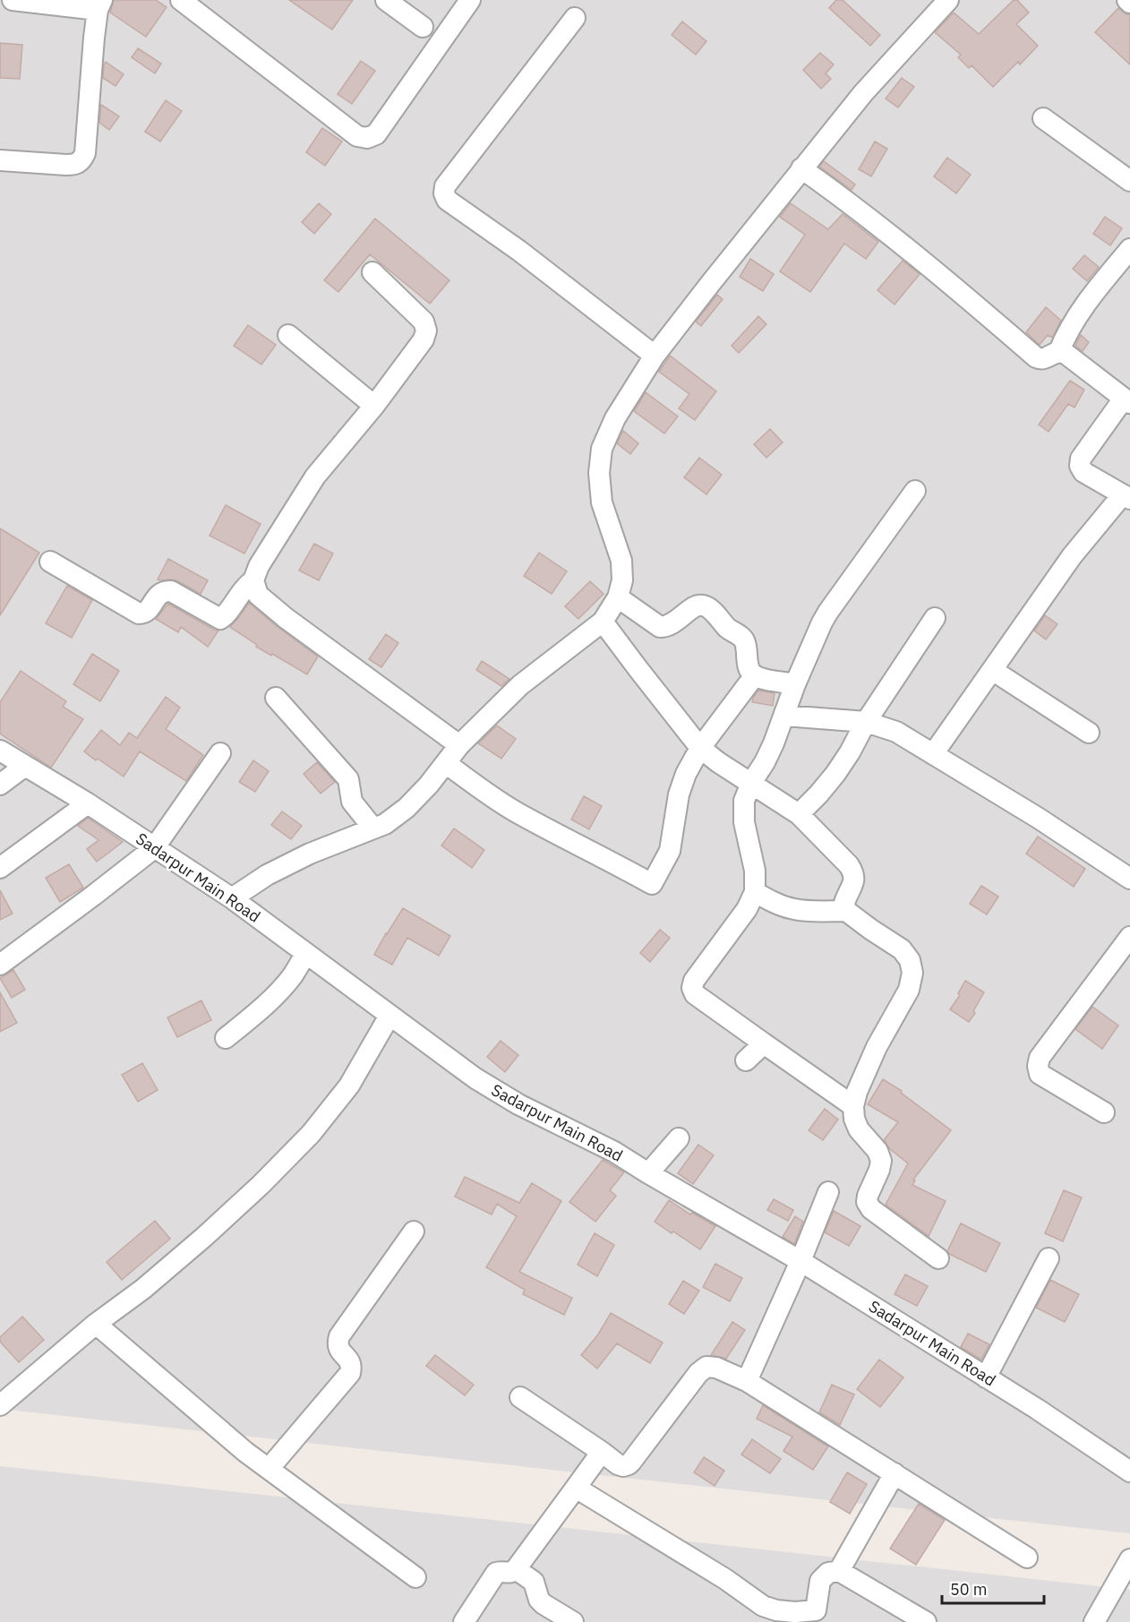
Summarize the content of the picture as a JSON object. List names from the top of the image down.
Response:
{
  "streets": {
    "street": ["Sadarpur Main Road"]
  },
  "scale_bar": "50 m"
}
